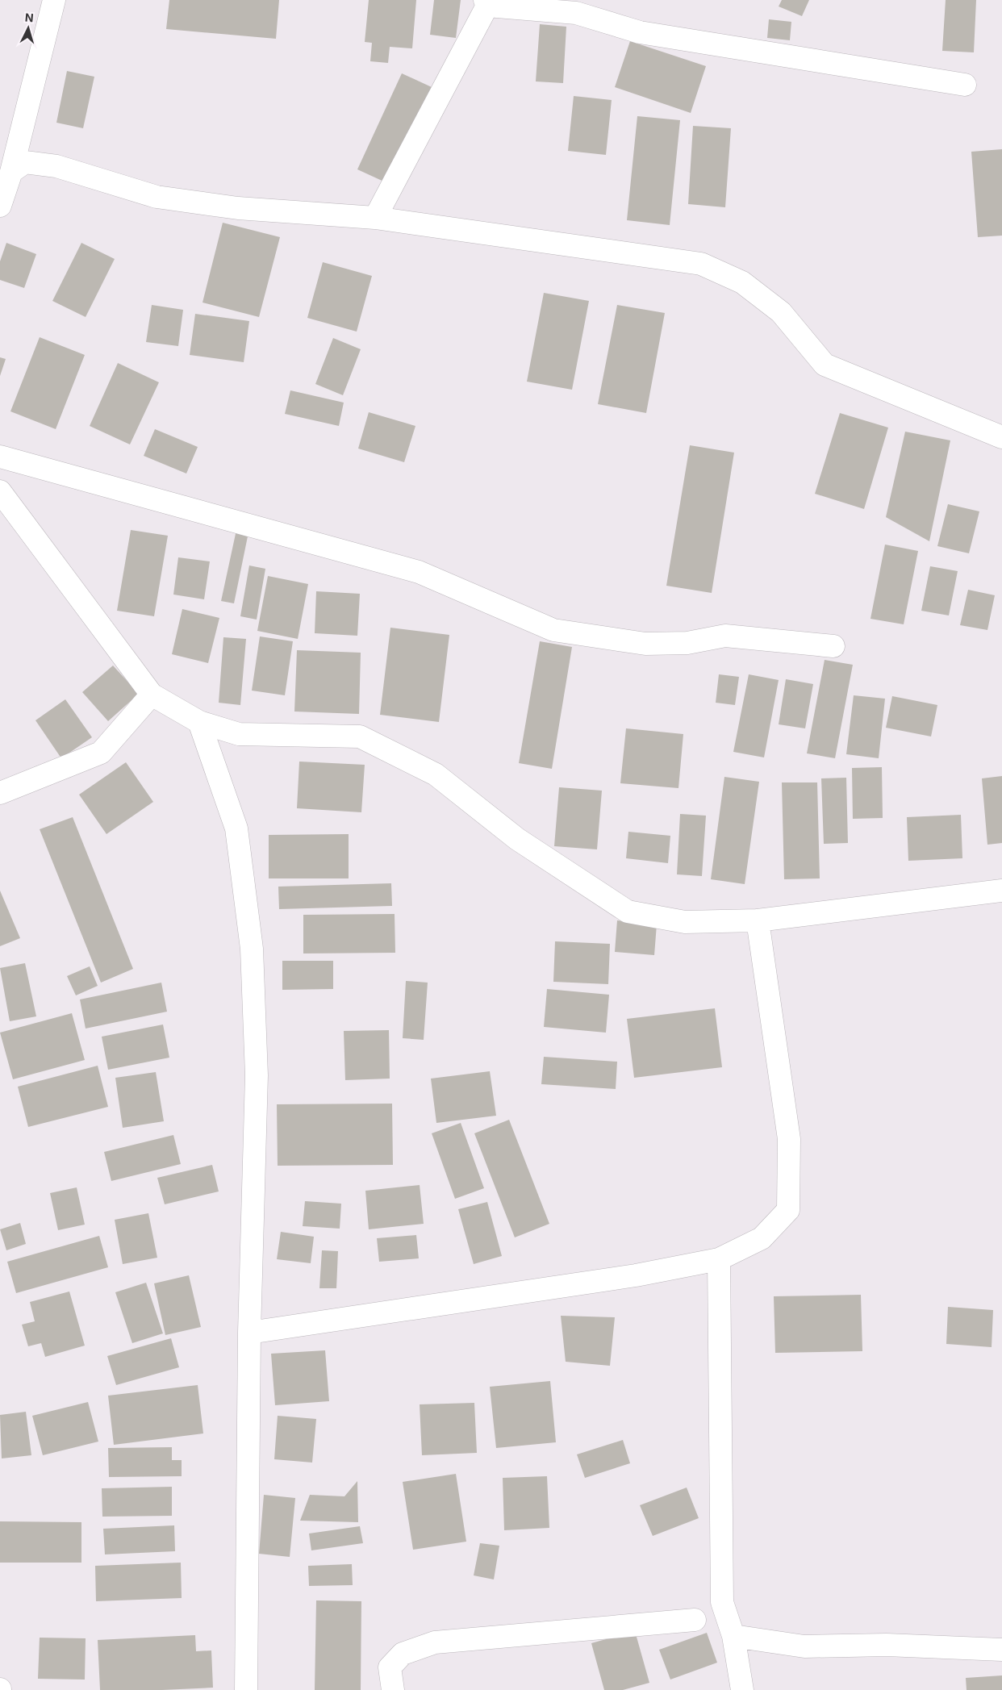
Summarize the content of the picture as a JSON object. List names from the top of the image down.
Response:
{
  "north": "top"
}
